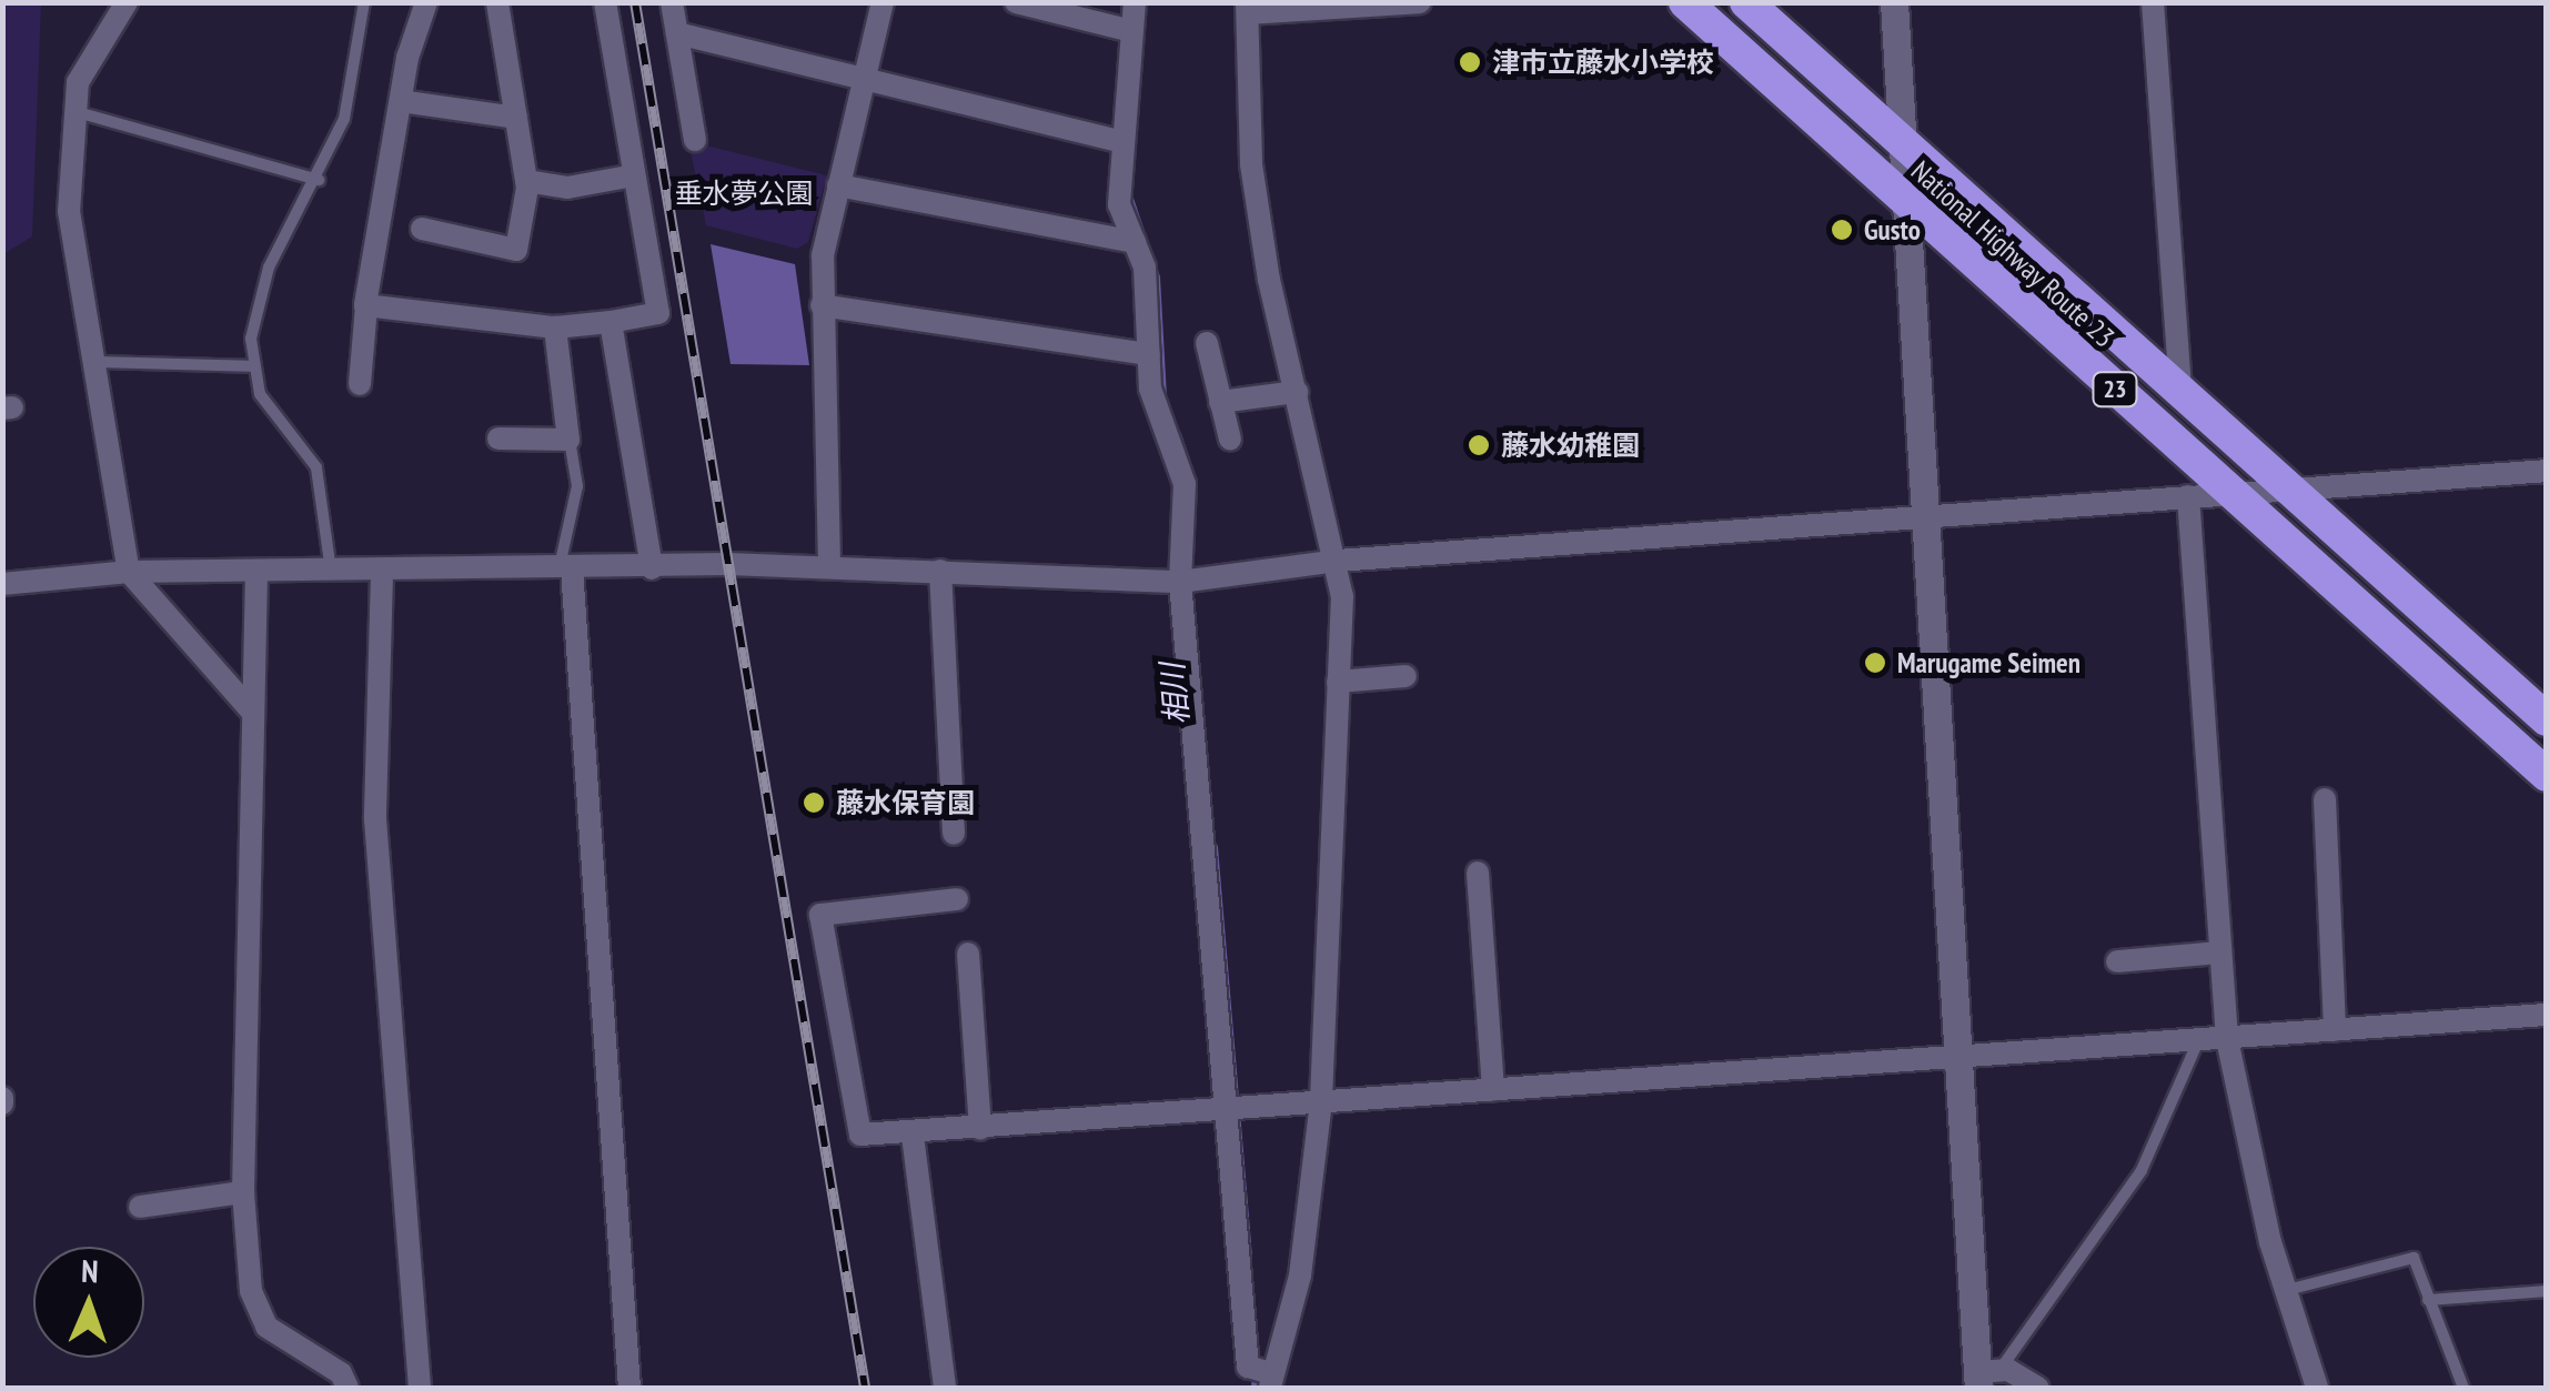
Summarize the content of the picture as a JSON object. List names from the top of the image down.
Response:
{
  "streets": {
    "highway": ["National Highway Route 23", "23"]
  },
  "water": ["相川"],
  "parks": ["垂水夢公園"],
  "places": [
    "津市立藤水小学校",
    "Gusto",
    "藤水幼稚園",
    "Marugame Seimen",
    "藤水保育園"
  ],
  "north": "top"
}
